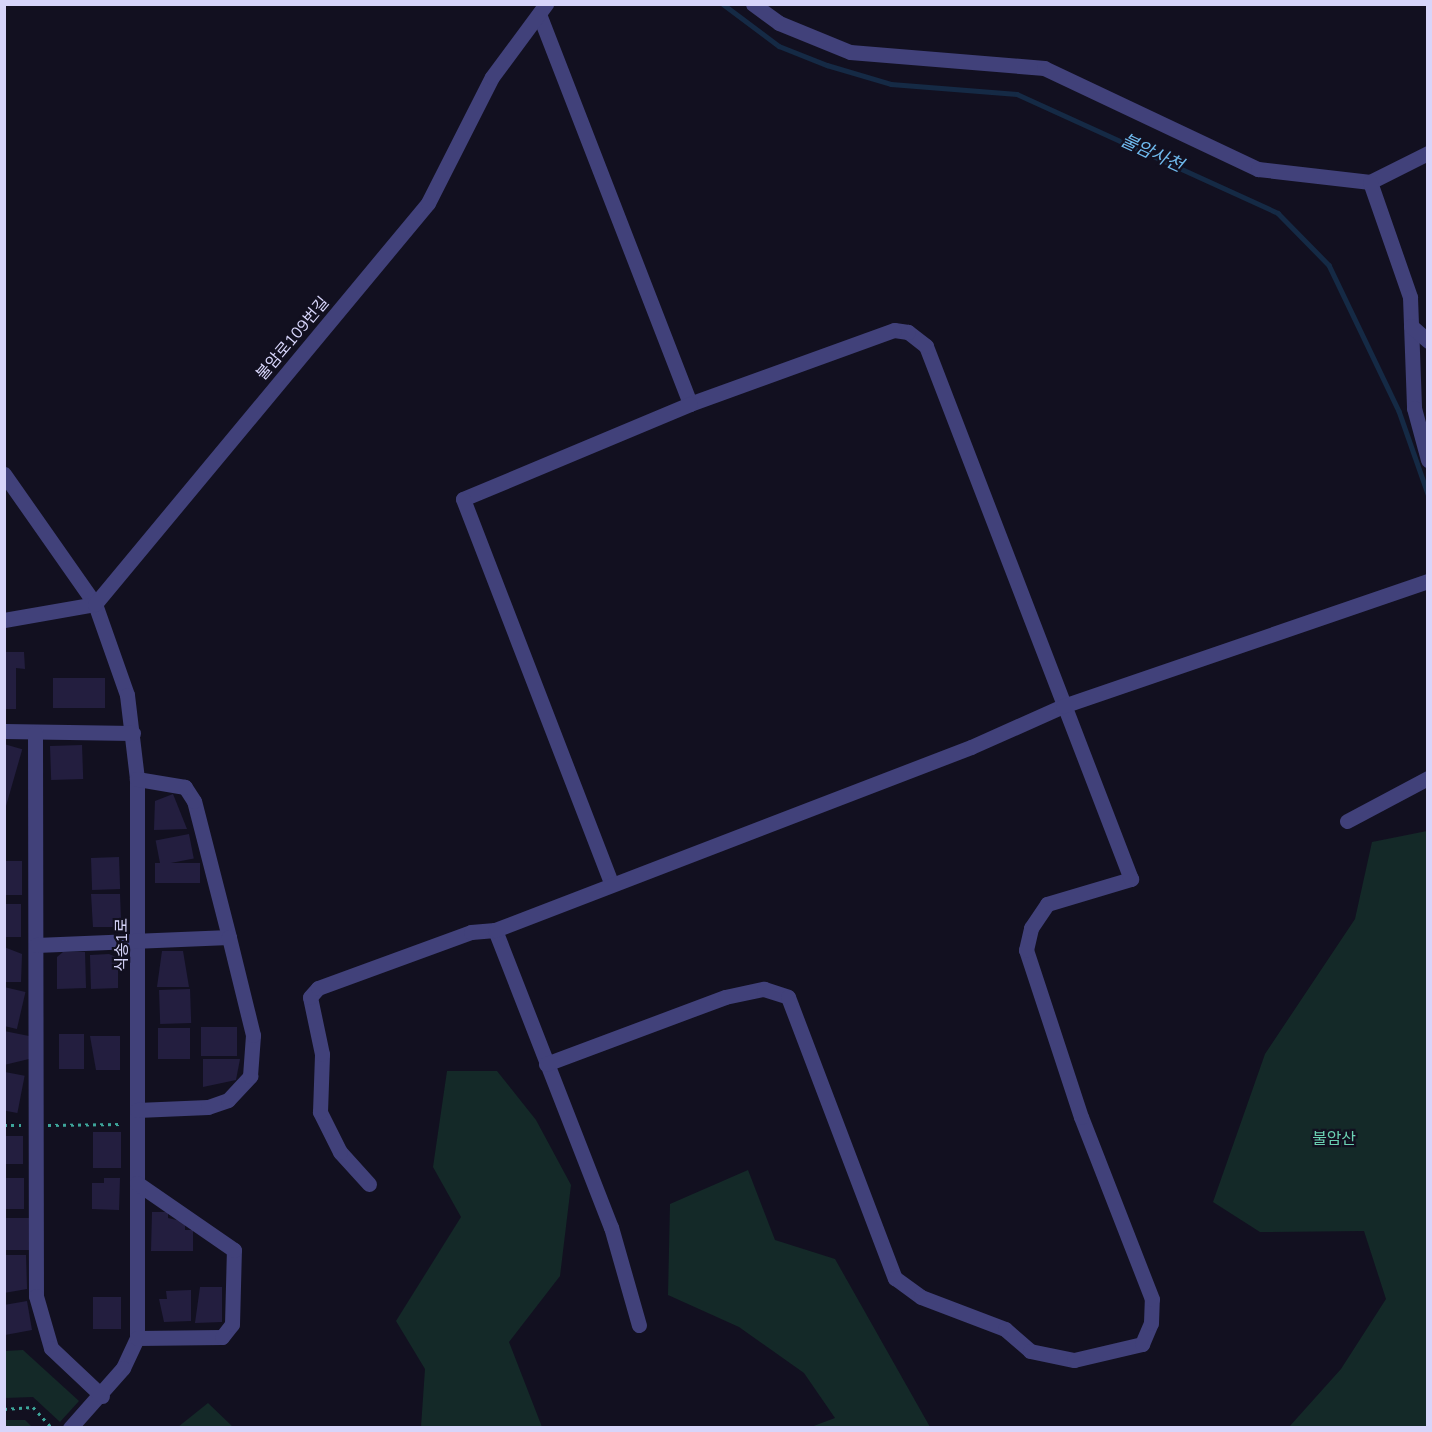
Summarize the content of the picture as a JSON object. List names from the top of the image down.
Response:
{
  "streets": {
    "street": ["불암로109번길", "식송1로"]
  },
  "crossings": [
    ["불암로109번길", "식송1로"]
  ],
  "water": ["불암사천"],
  "parks": ["불암산"]
}
